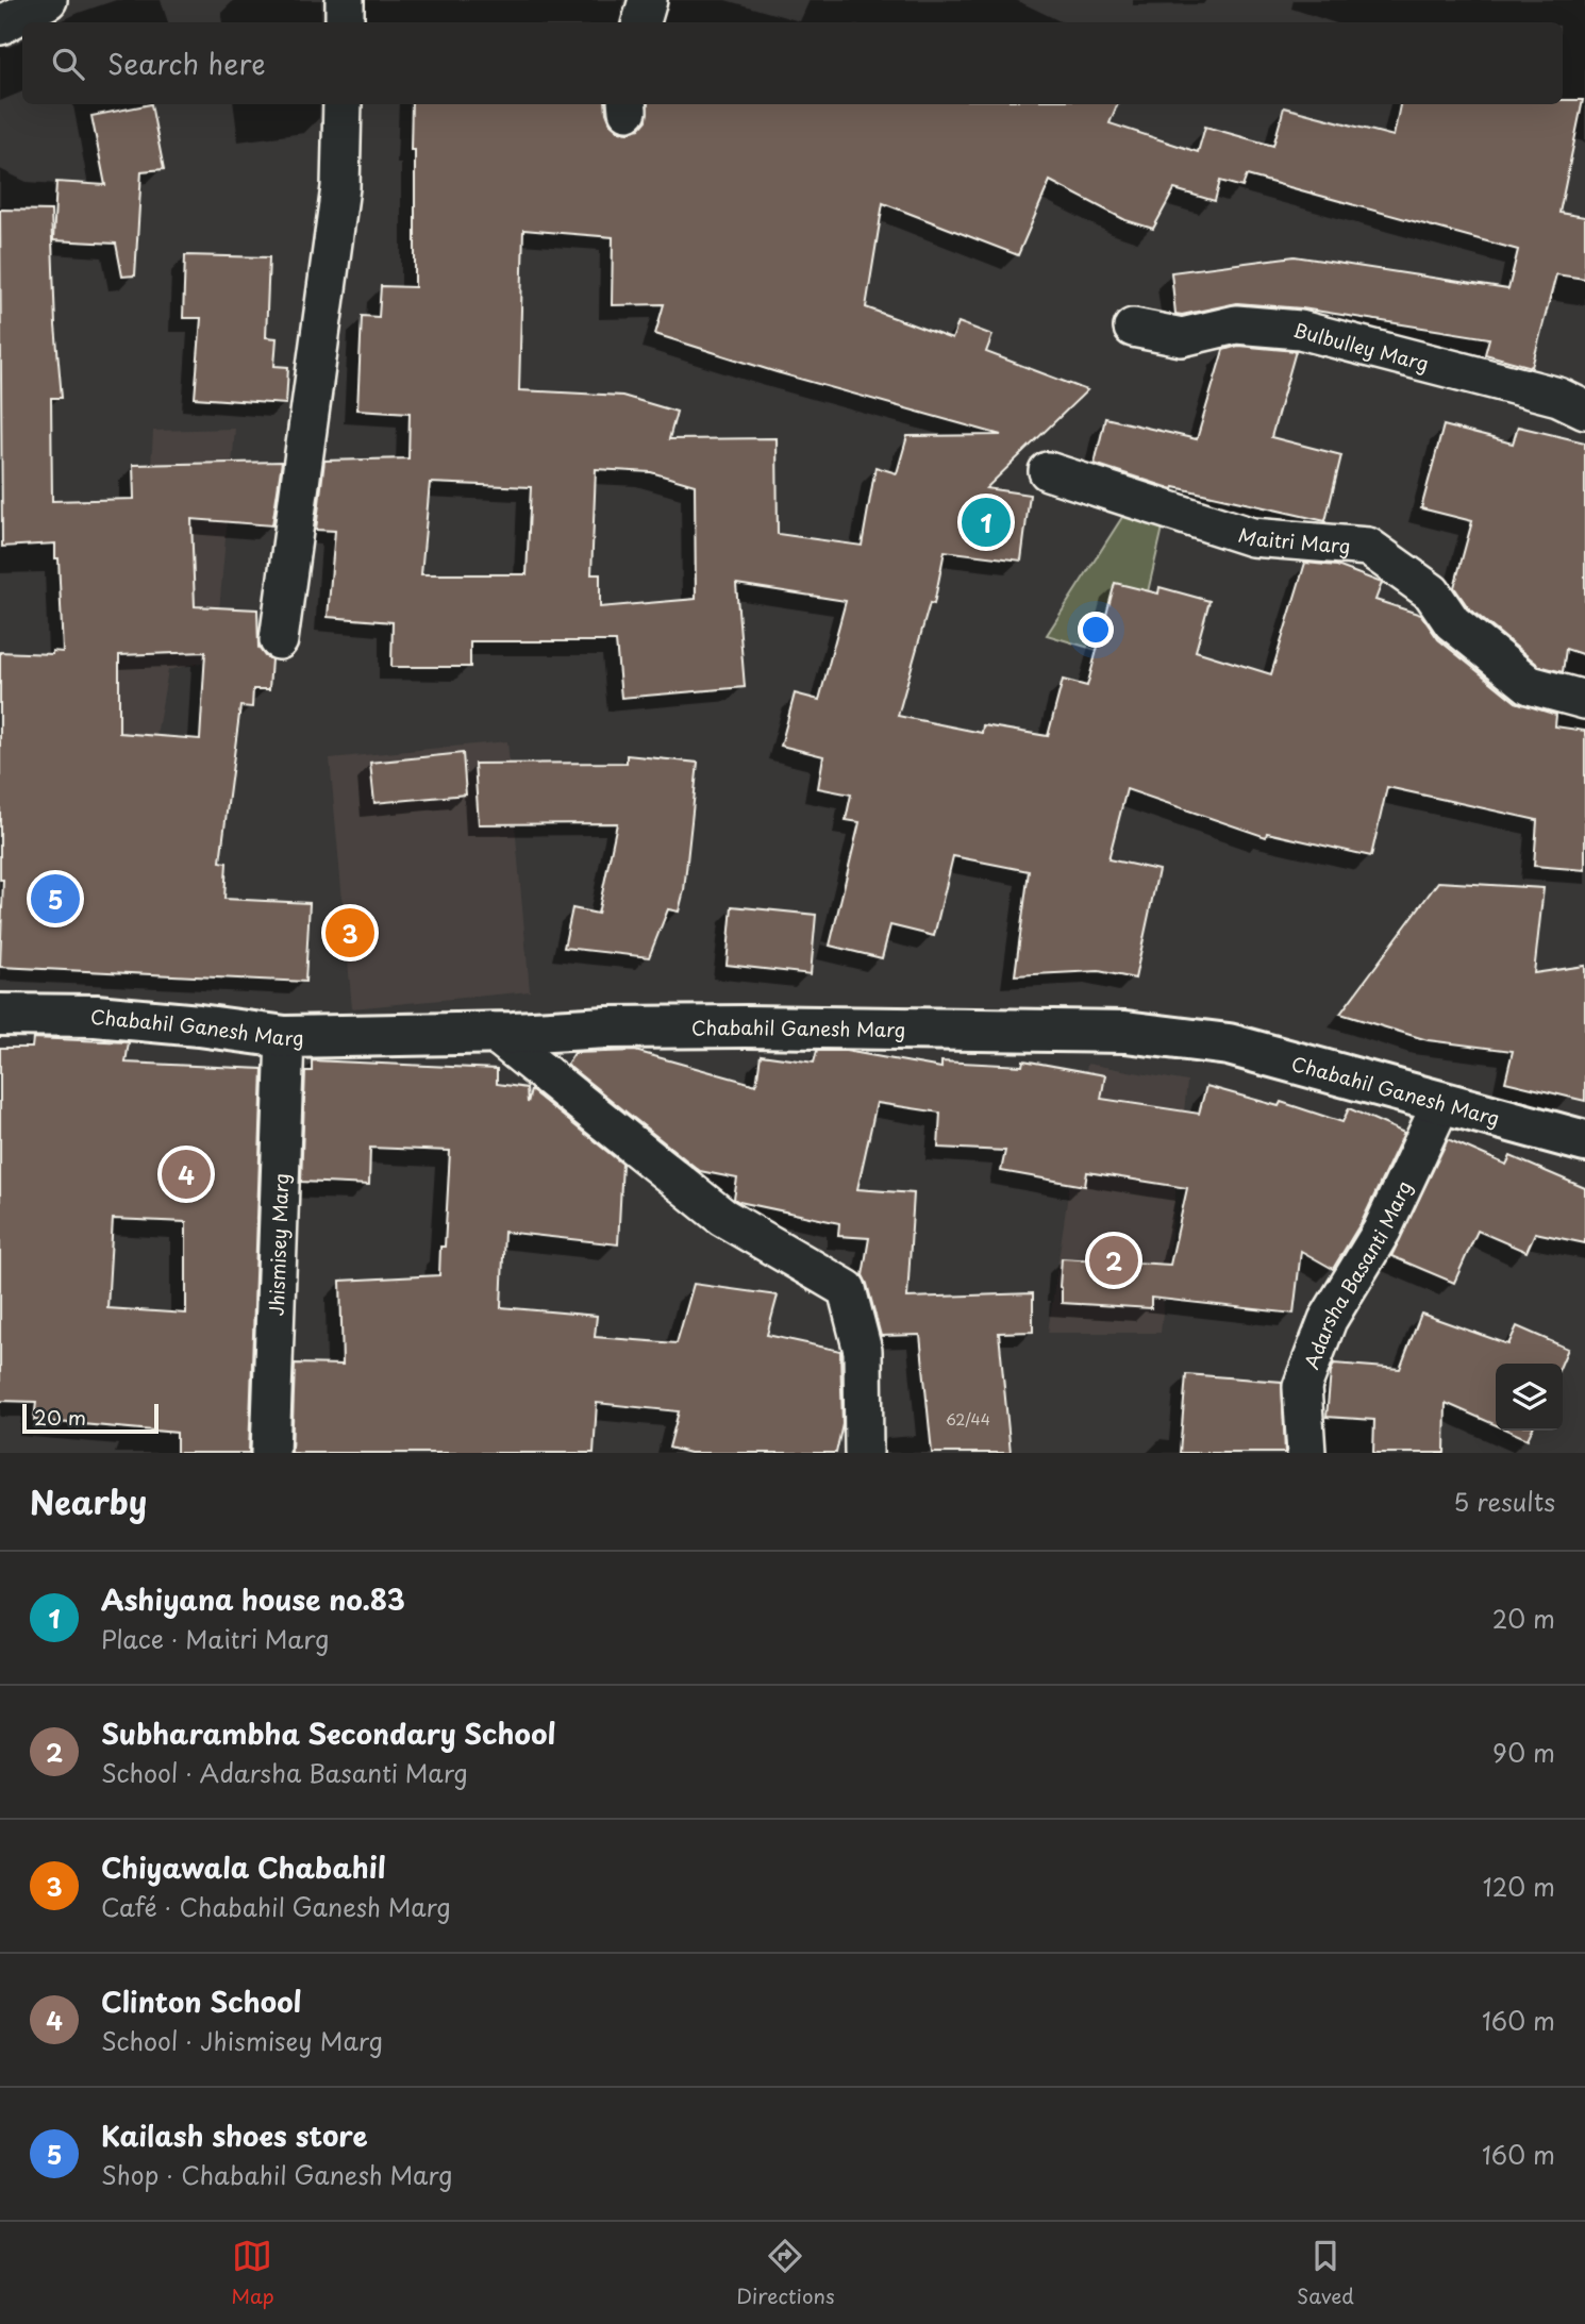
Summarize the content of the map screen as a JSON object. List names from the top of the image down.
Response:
{
  "streets": {
    "street": [
      "Bulbulley Marg",
      "Maitri Marg",
      "Chabahil Ganesh Marg",
      "Jhismisey Marg",
      "Adarsha Basanti Marg"
    ]
  },
  "crossings": [
    ["Chabahil Ganesh Marg", "Jhismisey Marg"],
    ["Chabahil Ganesh Marg", "Adarsha Basanti Marg"]
  ],
  "house_numbers": ["62/44"],
  "scale_bar": "20 m",
  "page": {
    "search": "Search here",
    "pins": [
      "1",
      "5",
      "3",
      "4",
      "2"
    ],
    "scale": "20 m",
    "heading": ["Nearby", "5 results"],
    "list": [
      {
        "mark": "1",
        "name": "Ashiyana house no.83",
        "note": "Place · Maitri Marg",
        "value": "20 m"
      },
      {
        "mark": "2",
        "name": "Subharambha Secondary School",
        "note": "School · Adarsha Basanti Marg",
        "value": "90 m"
      },
      {
        "mark": "3",
        "name": "Chiyawala Chabahil",
        "note": "Café · Chabahil Ganesh Marg",
        "value": "120 m"
      },
      {
        "mark": "4",
        "name": "Clinton School",
        "note": "School · Jhismisey Marg",
        "value": "160 m"
      },
      {
        "mark": "5",
        "name": "Kailash shoes store",
        "note": "Shop · Chabahil Ganesh Marg",
        "value": "160 m"
      }
    ],
    "nav": ["Map", "Directions", "Saved"]
  }
}
